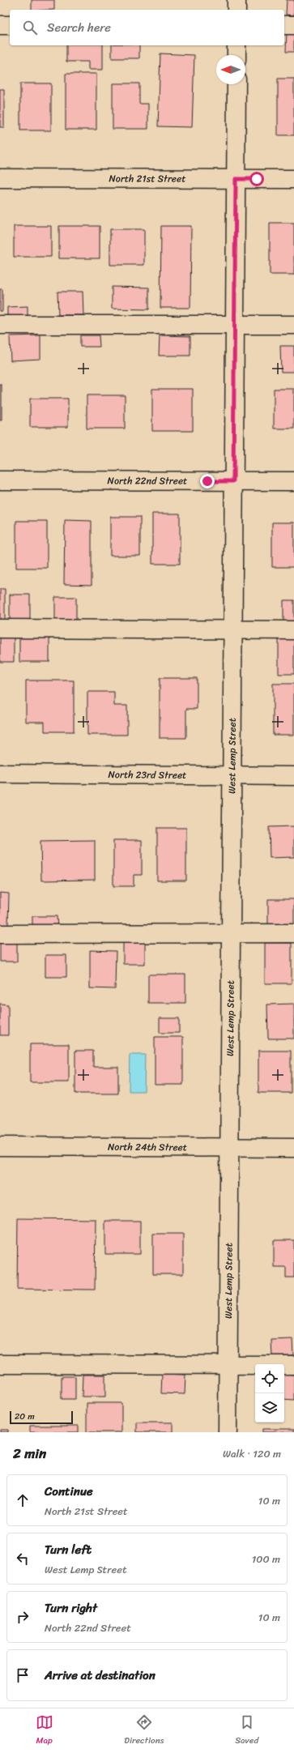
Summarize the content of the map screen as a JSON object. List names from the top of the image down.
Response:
{
  "streets": {
    "street": [
      "North 21st Street",
      "North 22nd Street",
      "West Lemp Street",
      "North 23rd Street",
      "North 24th Street"
    ]
  },
  "crossings": [
    ["North 21st Street", "West Lemp Street"],
    ["North 22nd Street", "West Lemp Street"],
    ["West Lemp Street", "North 23rd Street"],
    ["West Lemp Street", "North 24th Street"]
  ],
  "scale_bar": "20 m",
  "north": "left",
  "page": {
    "search": "Search here",
    "scale": "20 m",
    "heading": ["2 min", "Walk · 120 m"],
    "list": [
      ["Continue", "North 21st Street", "10 m"],
      ["Turn left", "West Lemp Street", "100 m"],
      ["Turn right", "North 22nd Street", "10 m"],
      "Arrive at destination"
    ],
    "nav": ["Map", "Directions", "Saved"]
  }
}
